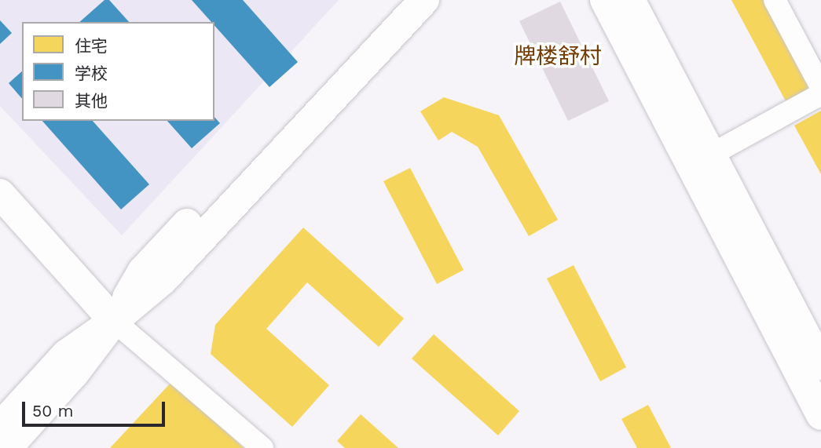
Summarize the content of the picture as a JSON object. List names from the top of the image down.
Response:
{
  "districts": ["牌楼舒村"],
  "legend": ["住宅", "学校", "其他"],
  "scale_bar": "50 m"
}
